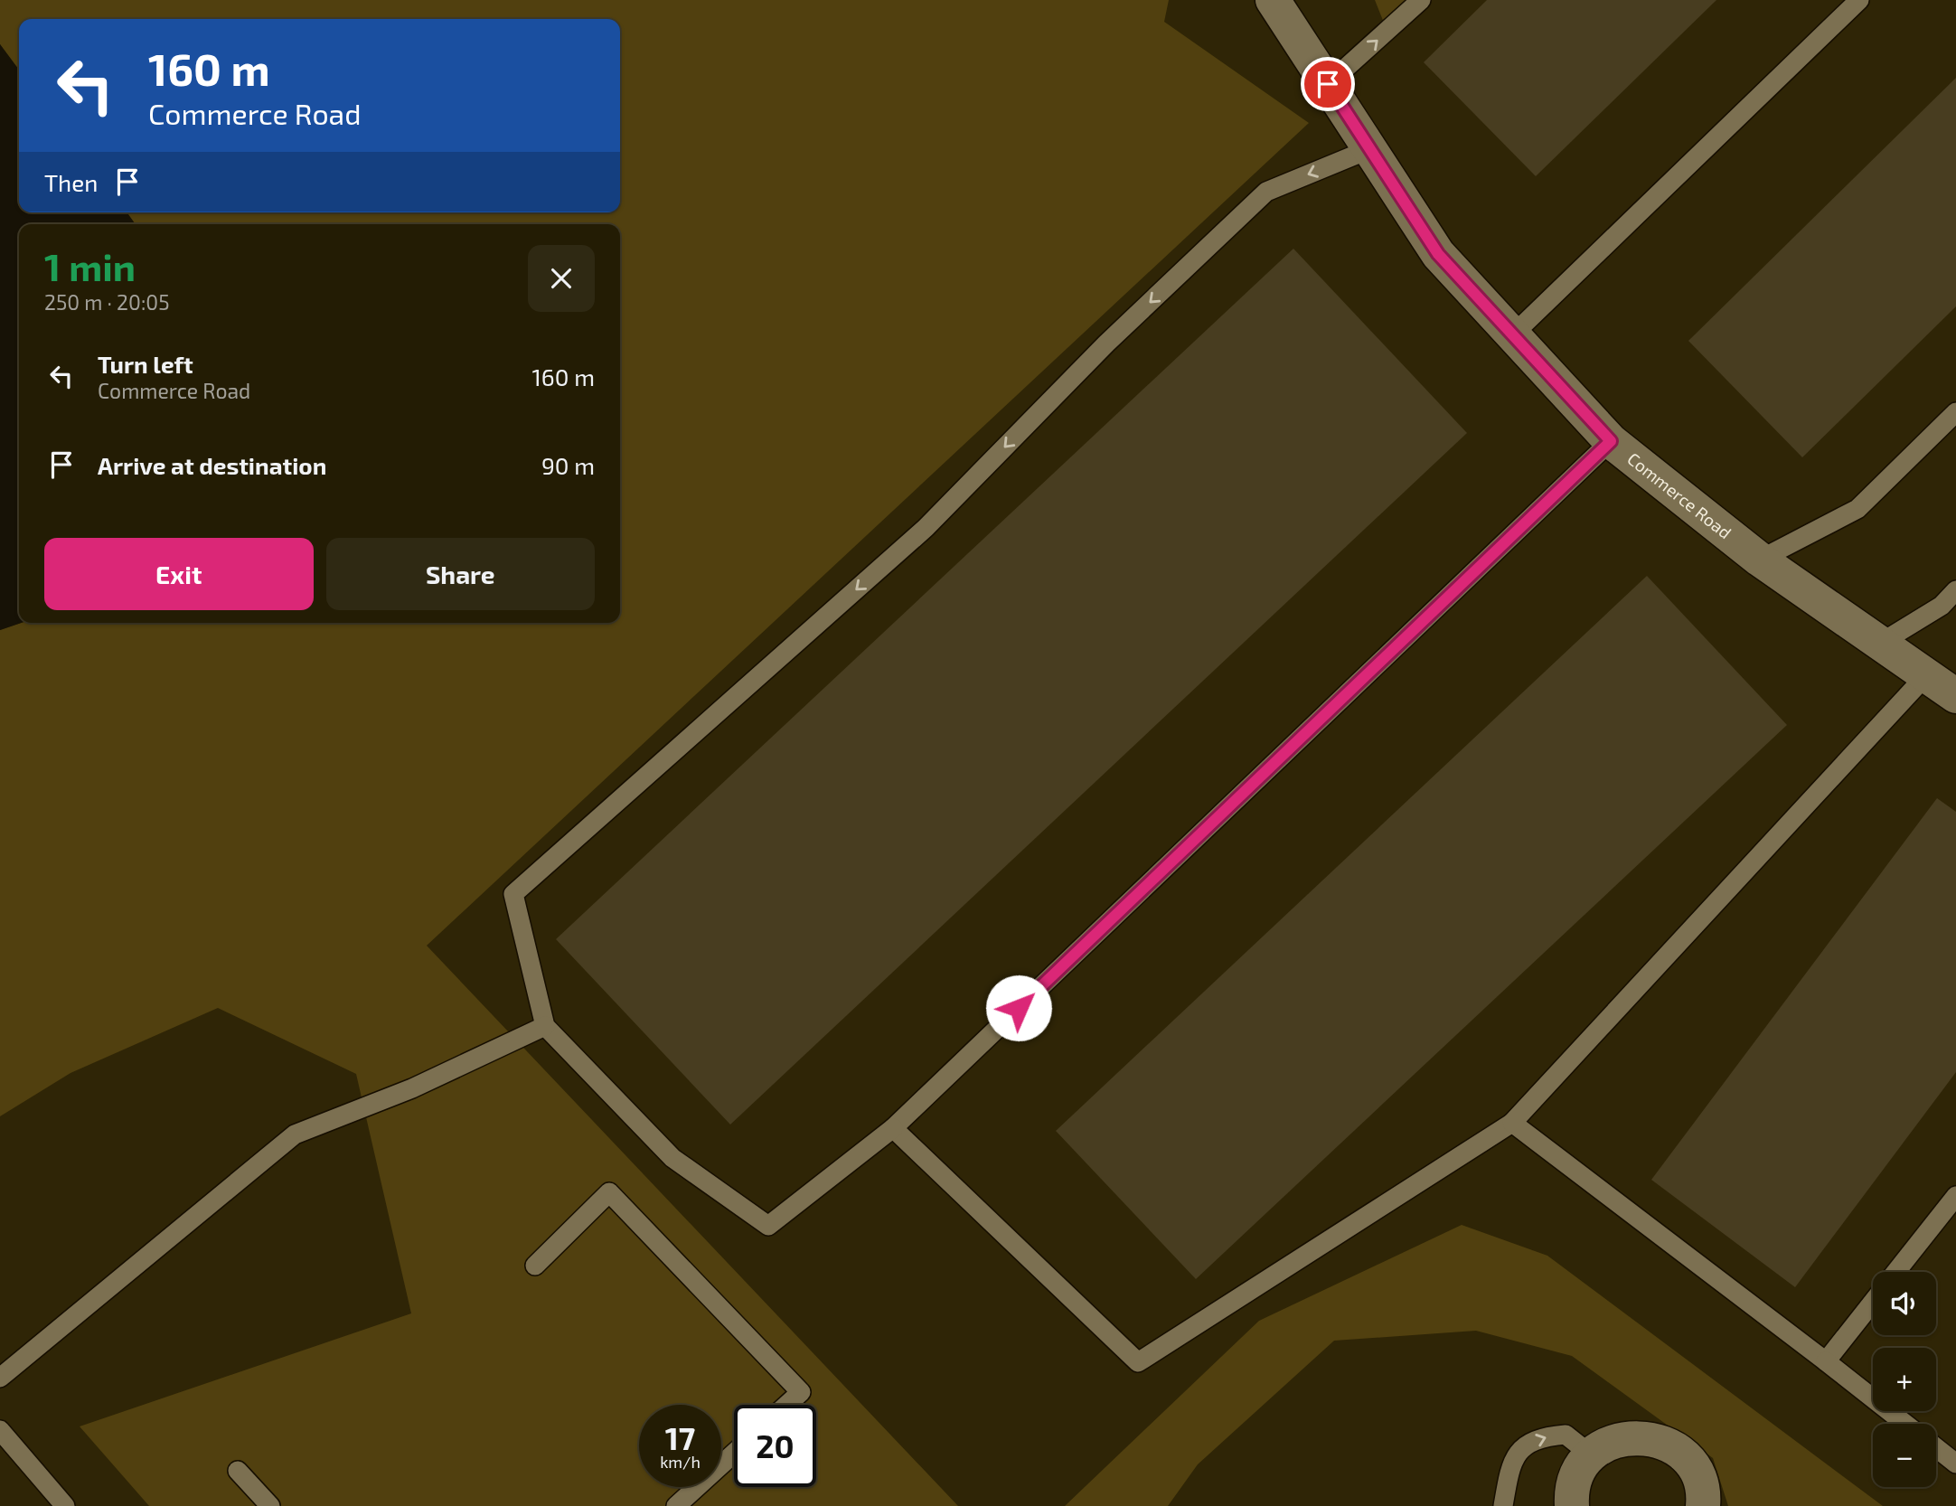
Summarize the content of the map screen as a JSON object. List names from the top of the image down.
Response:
{
  "streets": {
    "street": ["Commerce Road"]
  },
  "page": {
    "turn": ["160 m", "Commerce Road"],
    "then": "Then",
    "heading": ["1 min", "250 m · 20:05"],
    "list": [
      {
        "name": "Turn left",
        "note": "Commerce Road",
        "value": "160 m"
      },
      {
        "name": "Arrive at destination",
        "value": "90 m"
      }
    ],
    "buttons": ["Exit", "Share"],
    "map_buttons": ["+", "−"],
    "speed": "17 km/h",
    "limit": "20"
  }
}
